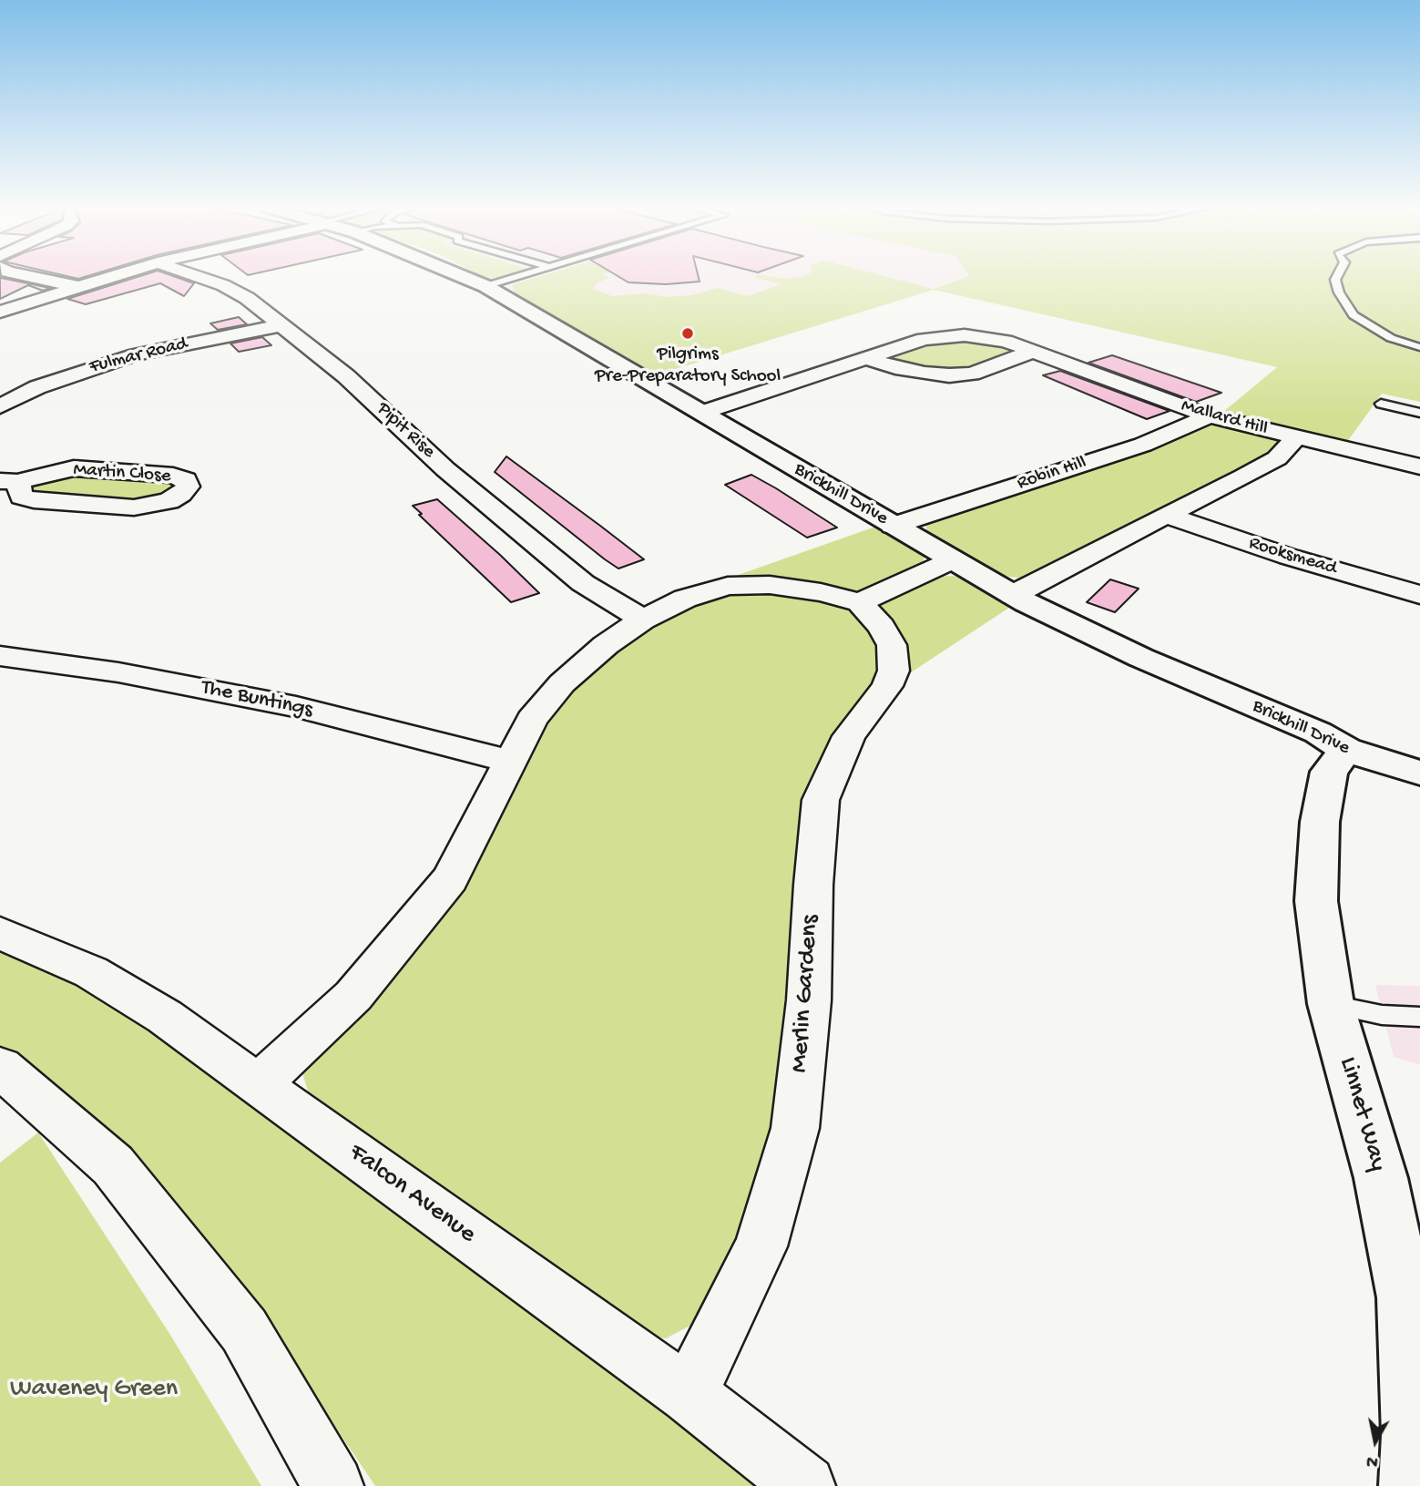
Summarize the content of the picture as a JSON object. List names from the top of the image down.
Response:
{
  "streets": {
    "street": [
      "Fulmar Road",
      "Mallard Hill",
      "Pipit Rise",
      "Martin Close",
      "Robin Hill",
      "Brickhill Drive",
      "Rooksmead",
      "The Buntings",
      "Merlin Gardens",
      "Linnet Way",
      "Falcon Avenue"
    ]
  },
  "crossings": [
    ["Fulmar Road", "Pipit Rise"],
    ["Mallard Hill", "Robin Hill"],
    ["Mallard Hill", "Brickhill Drive"],
    ["Robin Hill", "Brickhill Drive"],
    ["Brickhill Drive", "Linnet Way"],
    ["Merlin Gardens", "Falcon Avenue"]
  ],
  "parks": ["Waveney Green"],
  "places": ["Pilgrims Pre-Preparatory School"],
  "north": "bottom"
}
